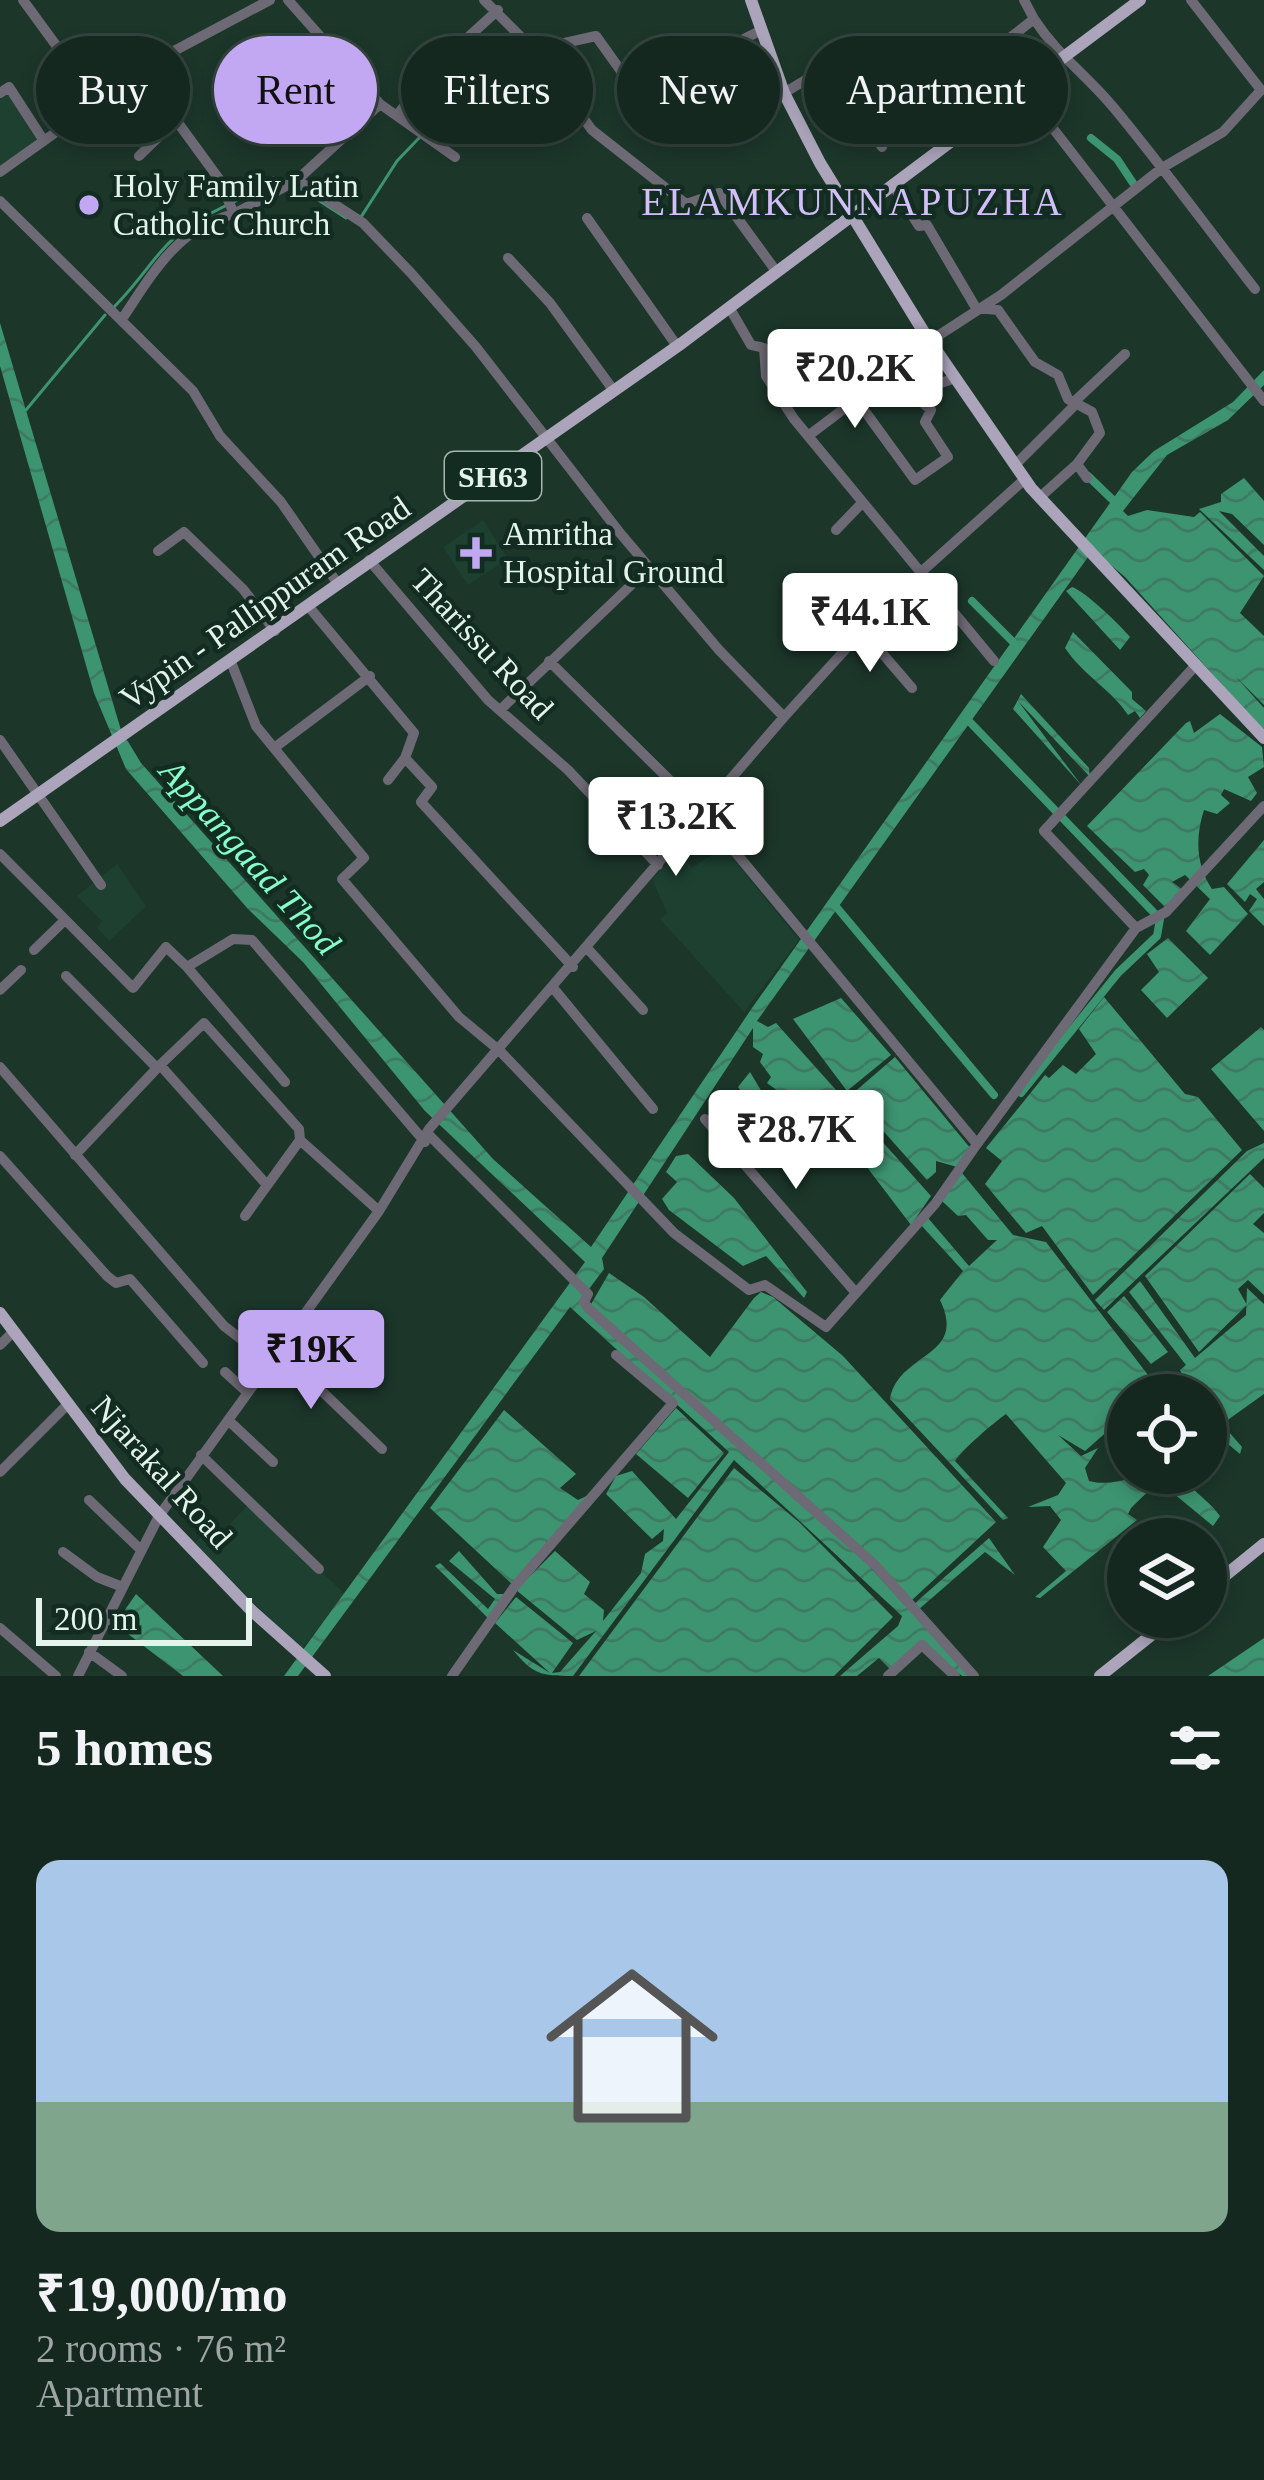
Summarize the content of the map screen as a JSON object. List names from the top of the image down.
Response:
{
  "streets": {
    "main road": ["SH63", "Vypin - Pallippuram Road", "Njarakal Road"],
    "street": ["Tharissu Road"]
  },
  "crossings": [
    ["Vypin - Pallippuram Road", "Tharissu Road"]
  ],
  "districts": ["ELAMKUNNAPUZHA"],
  "water": ["Appangaad Thod"],
  "places": {
    "other": ["Holy Family Latin Catholic Church"],
    "health": ["Amritha Hospital Ground"]
  },
  "scale_bar": "200 m",
  "page": {
    "chip": [
      "Buy",
      "Rent",
      "Filters",
      "New",
      "Apartment"
    ],
    "price": [
      "₹20.2K",
      "₹44.1K",
      "₹13.2K",
      "₹28.7K",
      "₹19K"
    ],
    "scale": "200 m",
    "heading": "5 homes",
    "list": [
      {
        "name": "₹19,000/mo",
        "note": "2 rooms · 76 m² · Apartment"
      }
    ]
  }
}
